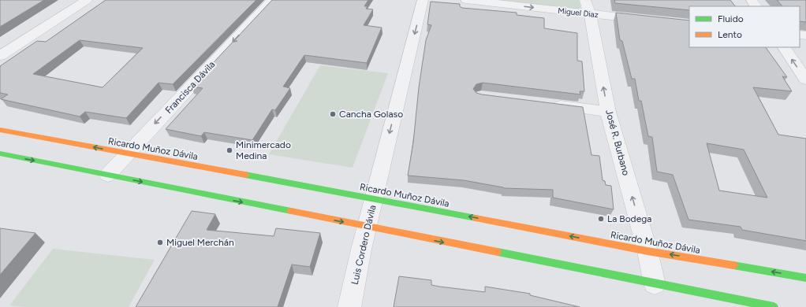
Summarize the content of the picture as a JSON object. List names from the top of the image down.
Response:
{
  "streets": {
    "main road": ["Ricardo Muñoz Dávila"],
    "street": [
      "Miguel Diaz",
      "Francisca Dávila",
      "José R. Burbano",
      "Luis Cordero Dávila"
    ]
  },
  "crossings": [
    ["Miguel Diaz", "José R. Burbano"],
    ["Francisca Dávila", "Ricardo Muñoz Dávila"],
    ["José R. Burbano", "Ricardo Muñoz Dávila"],
    ["Ricardo Muñoz Dávila", "Luis Cordero Dávila"]
  ],
  "one_way": ["Miguel Diaz", "José R. Burbano", "Luis Cordero Dávila"],
  "places": [
    "Cancha Golaso",
    "Minimercado Medina",
    "La Bodega",
    "Miguel Merchán"
  ],
  "legend": ["Fluido", "Lento"]
}
